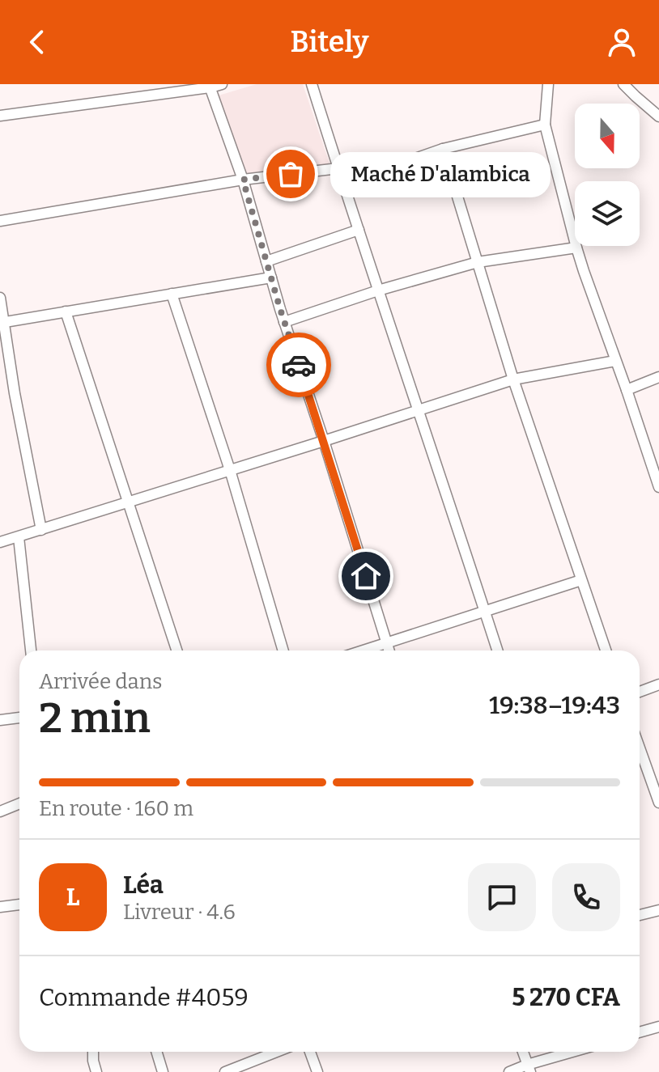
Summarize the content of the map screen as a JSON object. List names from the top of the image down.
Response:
{
  "places": ["Maché D'alambica"],
  "north": "bottom",
  "page": {
    "header": "Bitely",
    "bubble": "Maché D'alambica",
    "heading": ["2 min", "Arrivée dans", "19:38–19:43"],
    "panel": [
      "Léa",
      "Livreur · 4.6",
      "Commande #4059",
      "5 270 CFA"
    ],
    "bar": "En route · 160 m",
    "round": "L"
  }
}
